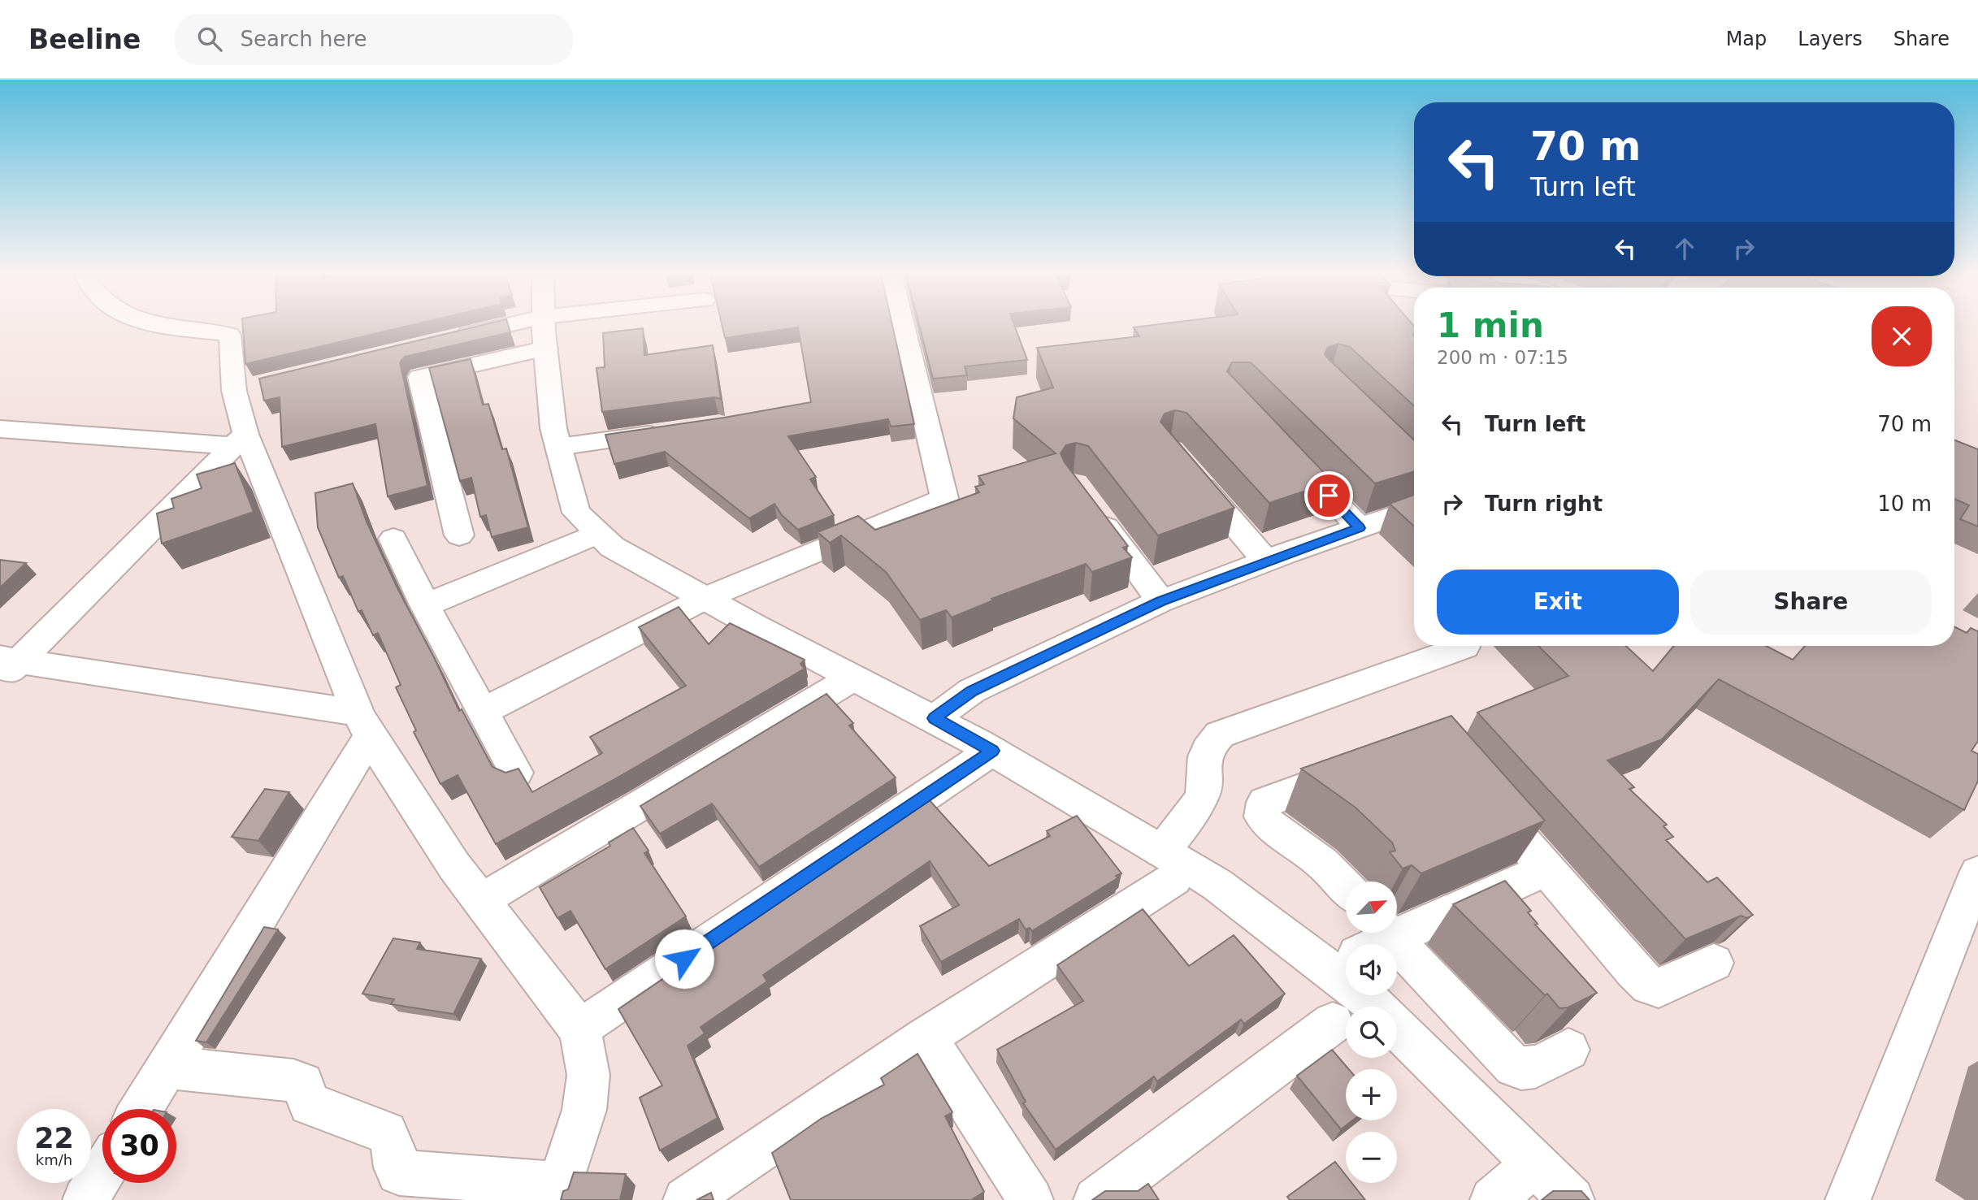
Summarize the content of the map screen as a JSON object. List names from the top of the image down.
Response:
{
  "north": "top right",
  "page": {
    "header": "Beeline",
    "search": "Search here",
    "nav": ["Map", "Layers", "Share"],
    "turn": ["70 m", "Turn left"],
    "heading": ["1 min", "200 m · 07:15"],
    "list": [
      {
        "name": "Turn left",
        "value": "70 m"
      },
      {
        "name": "Turn right",
        "value": "10 m"
      }
    ],
    "buttons": ["Exit", "Share"],
    "map_buttons": ["+", "−"],
    "speed": "22 km/h",
    "limit": "30"
  }
}
